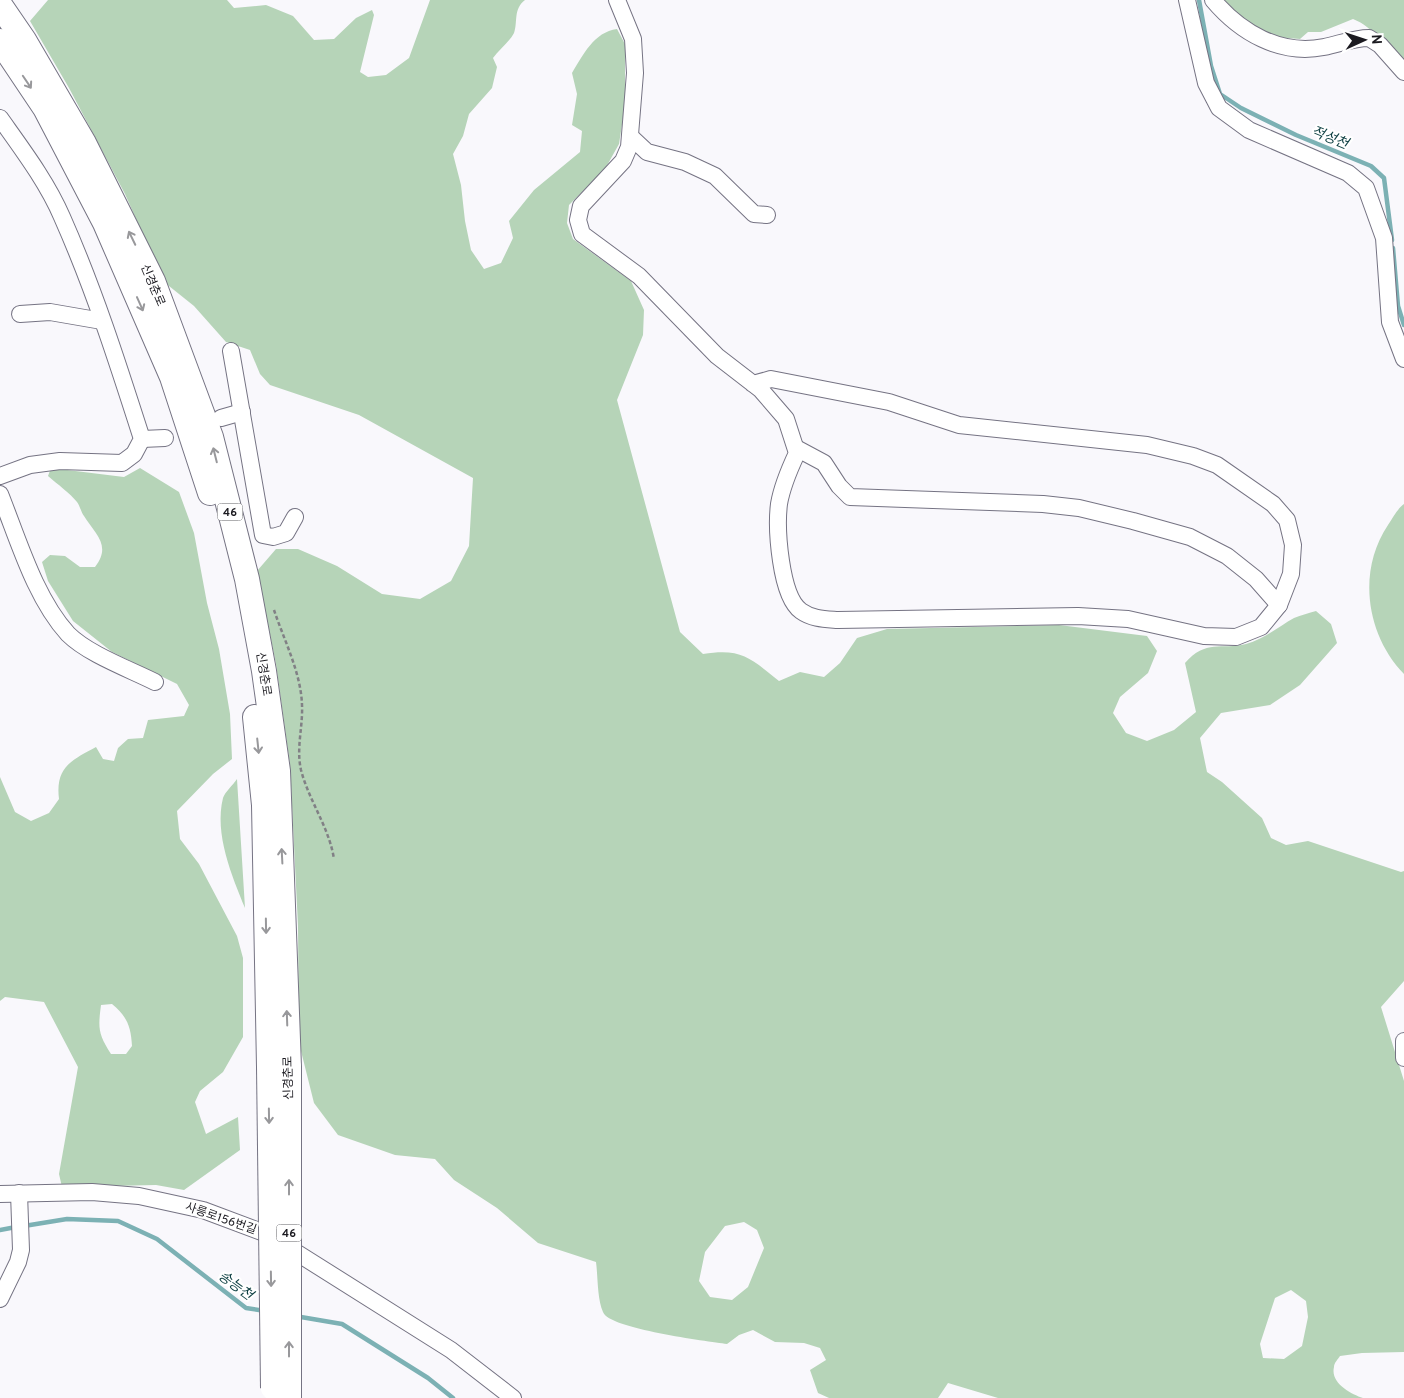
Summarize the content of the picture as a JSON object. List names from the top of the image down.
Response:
{
  "streets": {
    "highway": ["신경춘로", "46"],
    "street": ["사릉로156번길"]
  },
  "water": ["적성천", "송능천"],
  "north": "right"
}
